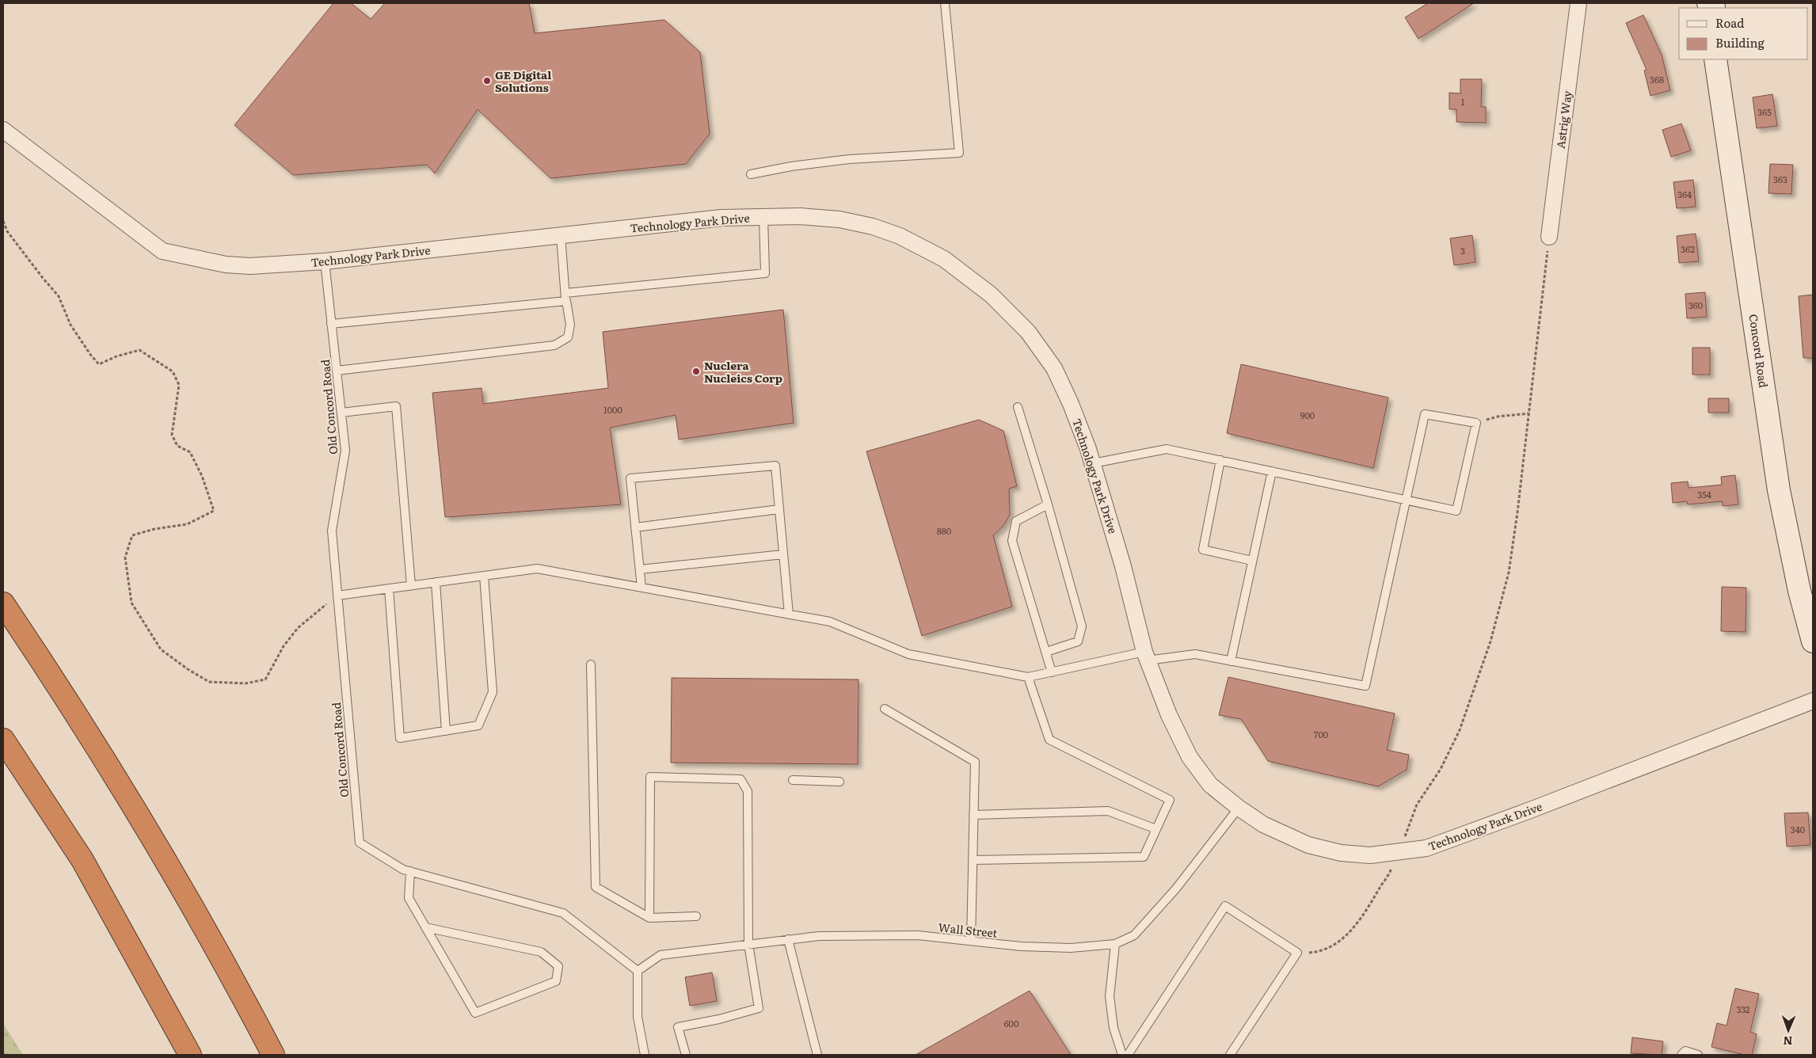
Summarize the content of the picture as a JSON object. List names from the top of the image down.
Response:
{
  "streets": {
    "main road": ["Concord Road"],
    "street": ["Astrig Way", "Technology Park Drive"],
    "lane": ["Old Concord Road", "Wall Street"]
  },
  "crossings": [
    ["Technology Park Drive", "Old Concord Road"],
    ["Technology Park Drive", "Wall Street"],
    ["Old Concord Road", "Wall Street"]
  ],
  "places": ["GE Digital Solutions", "Nuclera Nucleics Corp"],
  "house_numbers": [
    "368",
    "1",
    "365",
    "363",
    "364",
    "362",
    "3",
    "360",
    "1000",
    "900",
    "354",
    "880",
    "700",
    "340",
    "332",
    "600"
  ],
  "legend": ["Road", "Building"],
  "north": "bottom"
}
